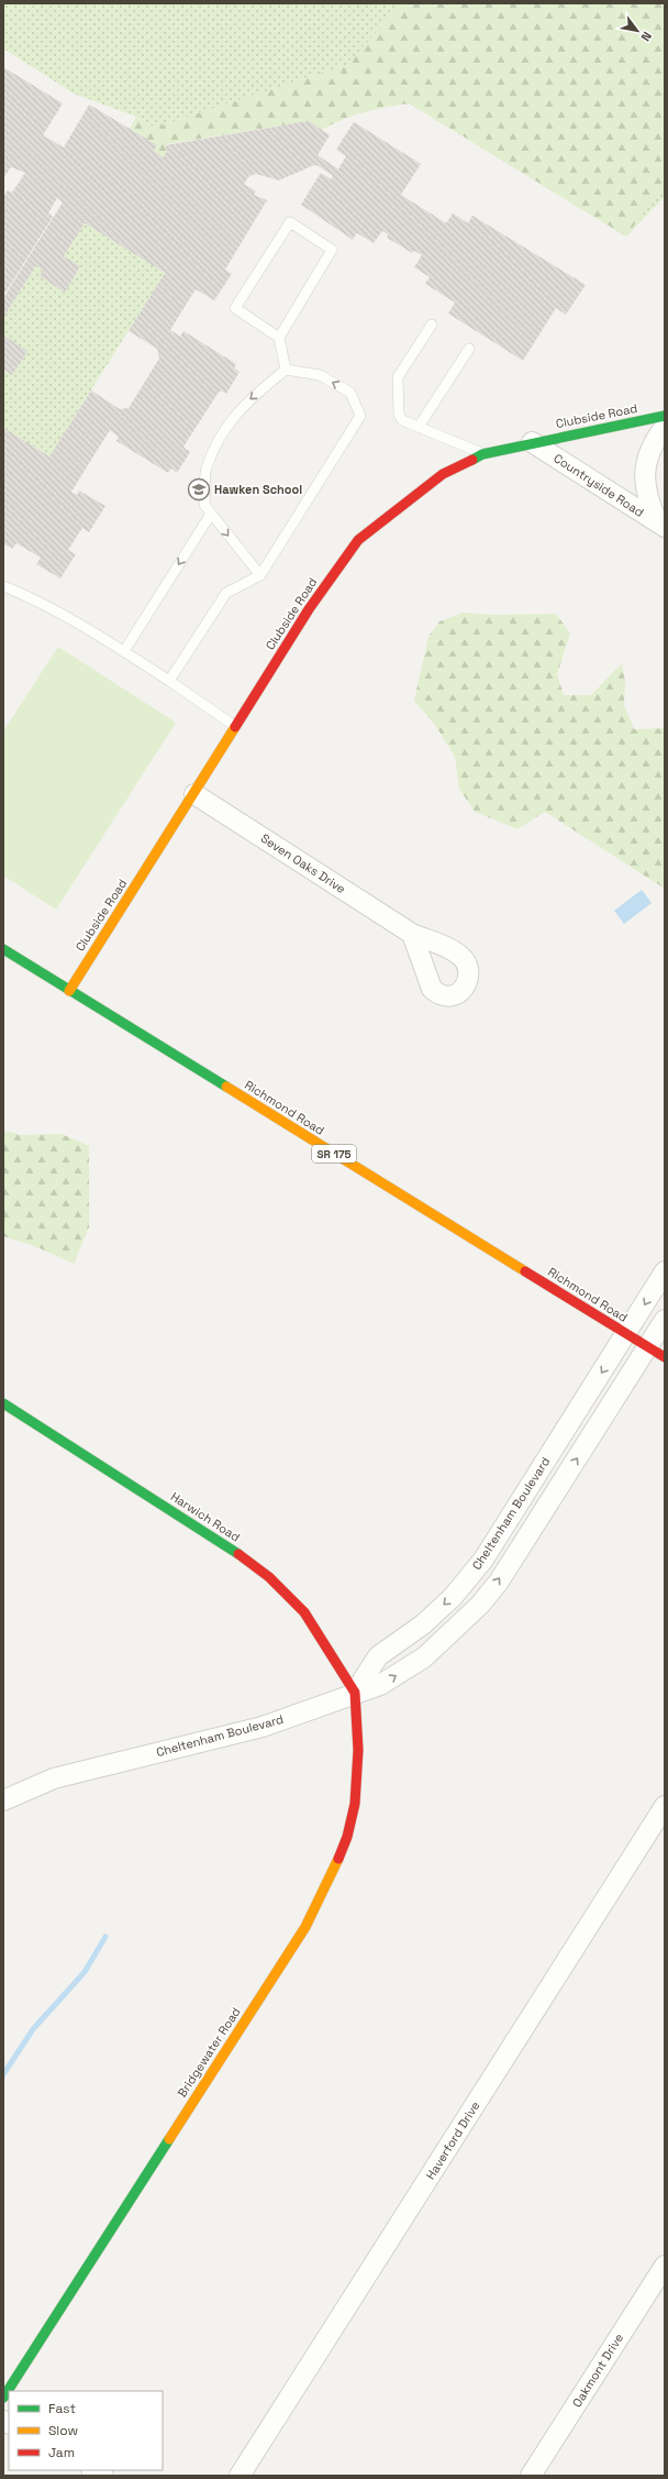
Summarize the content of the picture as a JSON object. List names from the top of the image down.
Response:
{
  "streets": {
    "street": [
      "Clubside Road",
      "Countryside Road",
      "Seven Oaks Drive",
      "Richmond Road",
      "SR 175",
      "Cheltenham Boulevard",
      "Harwich Road",
      "Bridgewater Road",
      "Haverford Drive",
      "Oakmont Drive"
    ]
  },
  "crossings": [
    ["Clubside Road", "Countryside Road"],
    ["Clubside Road", "Seven Oaks Drive"],
    ["Clubside Road", "Richmond Road"],
    ["Richmond Road", "Cheltenham Boulevard"],
    ["Cheltenham Boulevard", "Harwich Road"],
    ["Cheltenham Boulevard", "Bridgewater Road"],
    ["Harwich Road", "Bridgewater Road"]
  ],
  "places": {
    "school or university": ["Hawken School"]
  },
  "legend": ["Fast", "Slow", "Jam"],
  "north": "bottom right"
}
